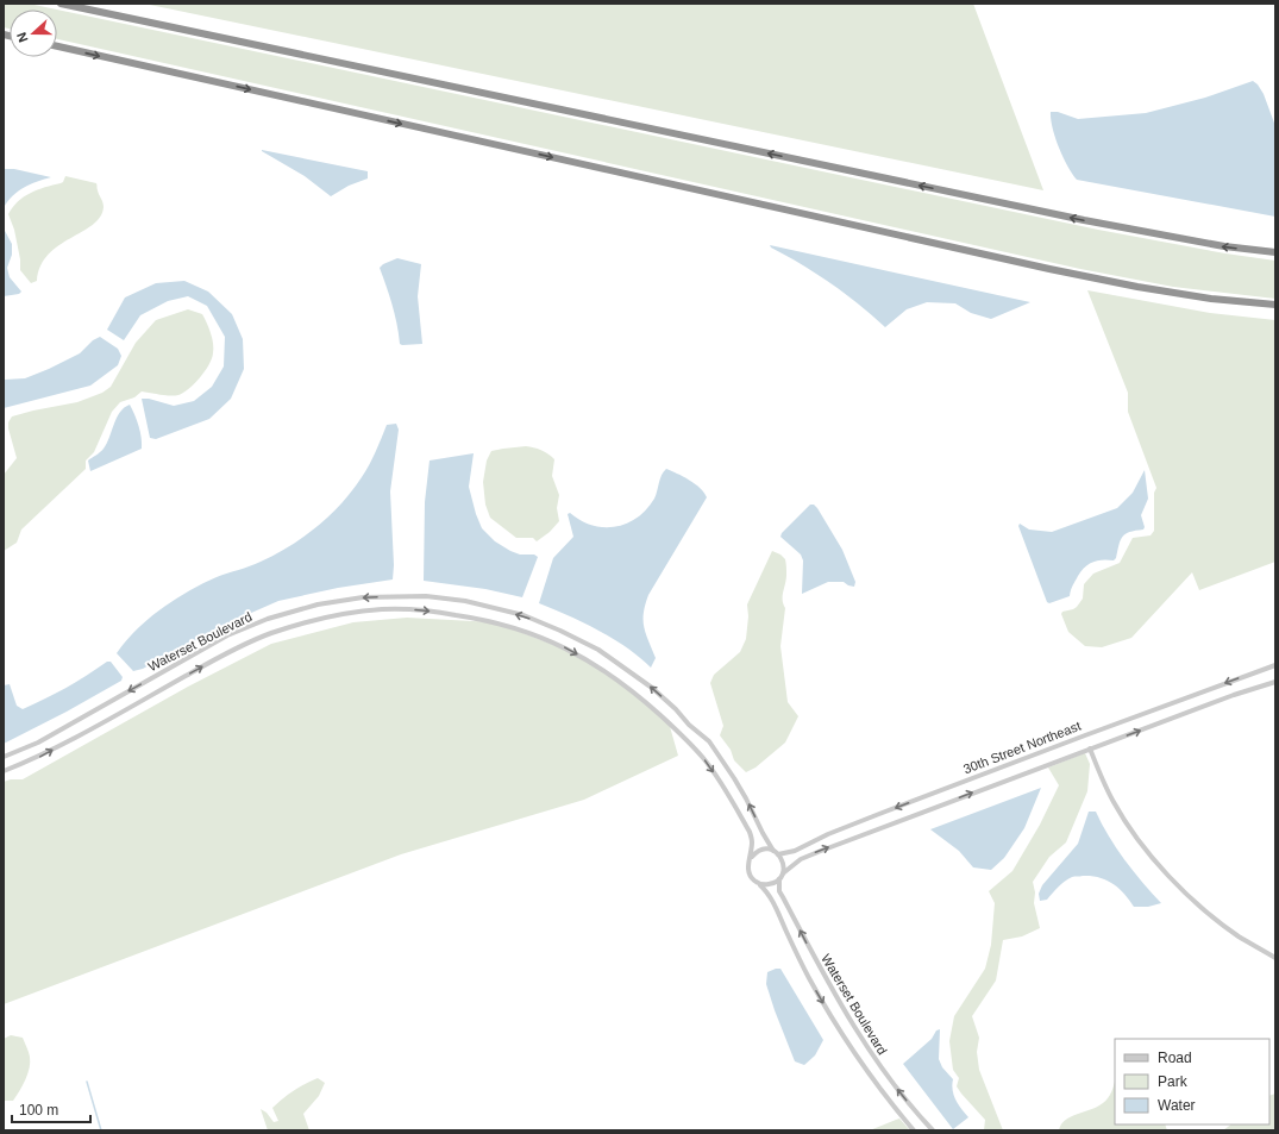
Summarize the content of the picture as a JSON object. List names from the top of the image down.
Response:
{
  "streets": {
    "street": ["Waterset Boulevard", "30th Street Northeast"]
  },
  "crossings": [
    ["Waterset Boulevard", "30th Street Northeast"]
  ],
  "legend": ["Road", "Park", "Water"],
  "scale_bar": "100 m",
  "north": "left"
}
